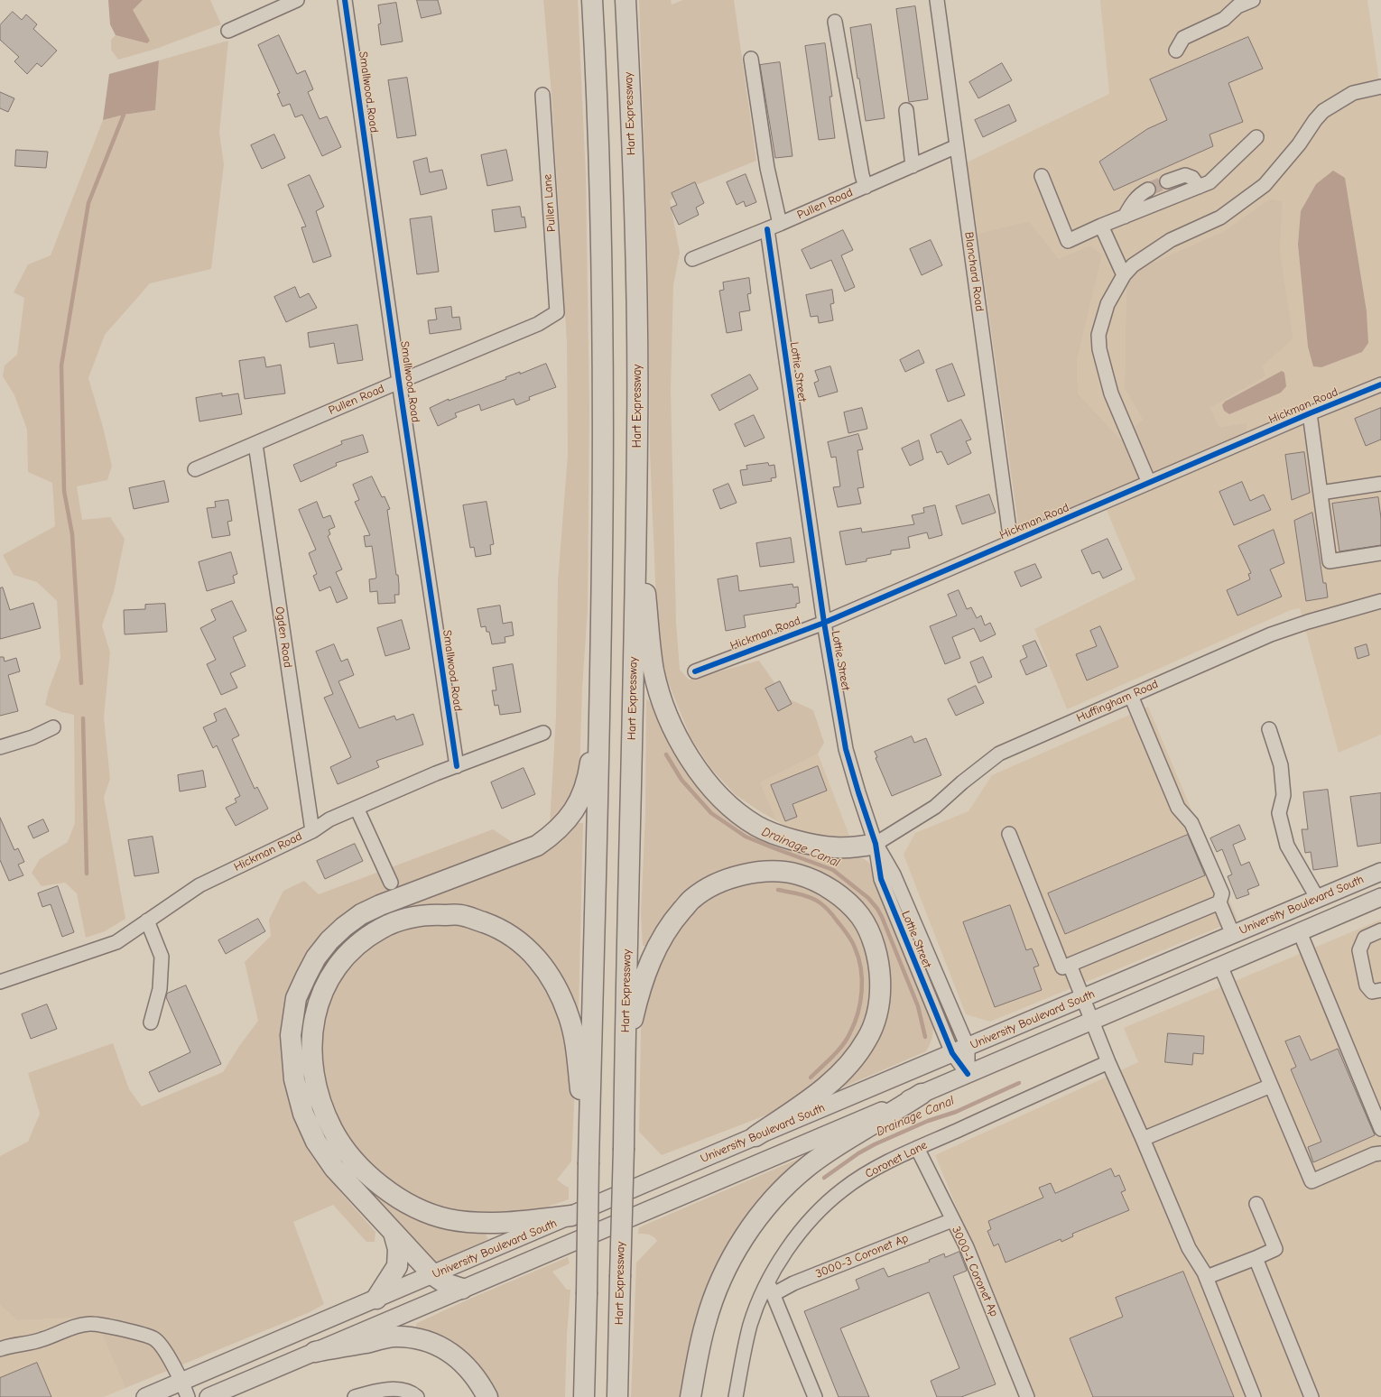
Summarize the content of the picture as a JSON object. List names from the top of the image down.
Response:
{
  "streets": {
    "highway": ["Hart Expressway"],
    "main road": ["University Boulevard South"],
    "street": [
      "Smallwood Road",
      "Pullen Lane",
      "Pullen Road",
      "Blanchard Road",
      "Lottie Street",
      "Hickman Road",
      "Ogden Road",
      "Huffingham Road",
      "Coronet Lane",
      "3000-3 Coronet Ap",
      "3000-1 Coronet Ap"
    ]
  },
  "crossings": [
    ["Smallwood Road", "Pullen Road"],
    ["Smallwood Road", "Hickman Road"],
    ["Pullen Lane", "Pullen Road"],
    ["Pullen Road", "Blanchard Road"],
    ["Pullen Road", "Lottie Street"],
    ["Pullen Road", "Ogden Road"],
    ["Blanchard Road", "Hickman Road"],
    ["Lottie Street", "Hickman Road"],
    ["Lottie Street", "Huffingham Road"],
    ["Lottie Street", "University Boulevard South"],
    ["Hickman Road", "Ogden Road"],
    ["Coronet Lane", "3000-3 Coronet Ap"],
    ["Coronet Lane", "3000-1 Coronet Ap"],
    ["3000-3 Coronet Ap", "3000-1 Coronet Ap"]
  ],
  "water": ["Drainage Canal"]
}
